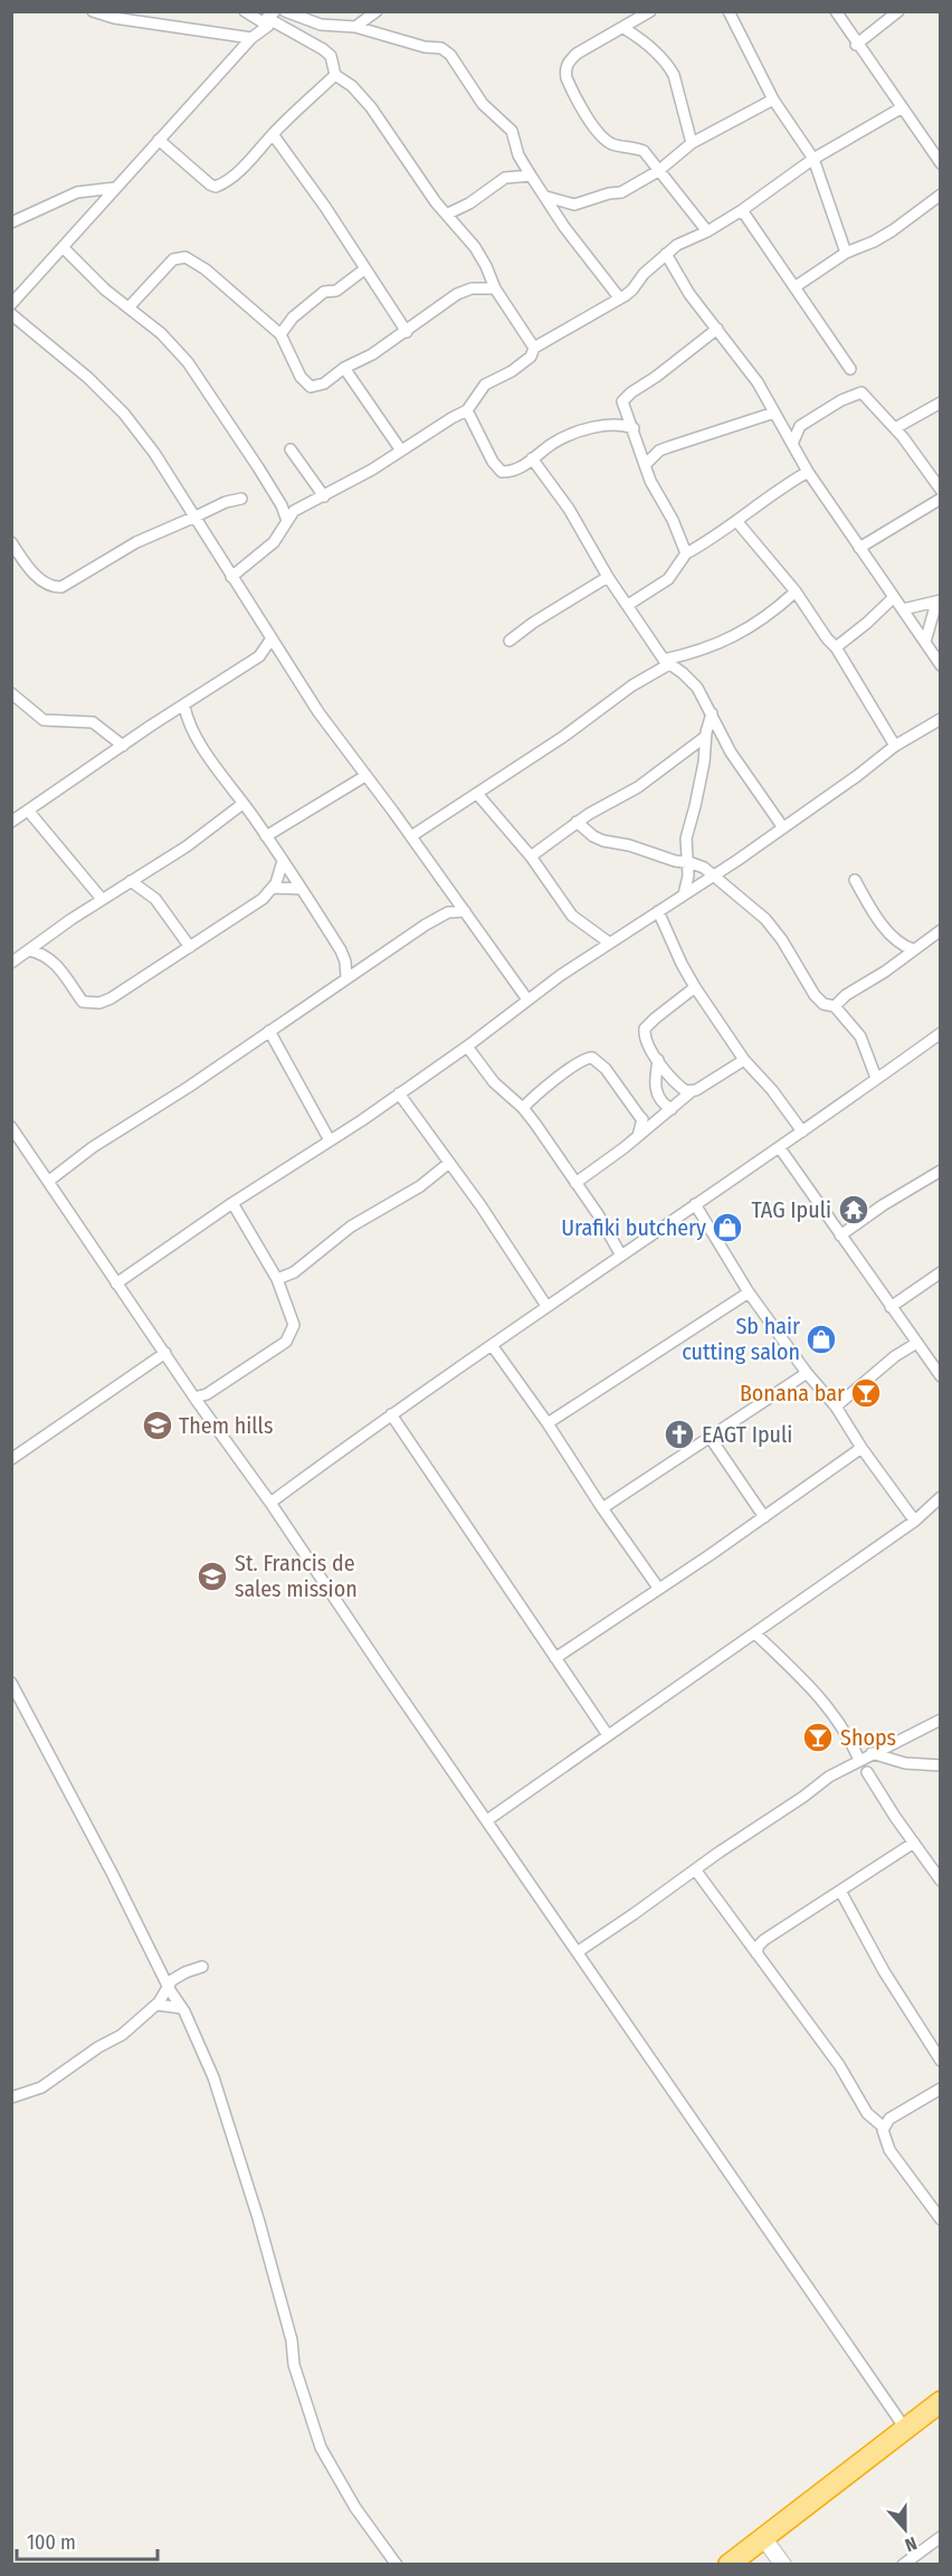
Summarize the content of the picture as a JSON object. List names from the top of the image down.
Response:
{
  "places": {
    "temple": ["TAG Ipuli"],
    "shop": ["Urafiki butchery", "Sb hair cutting salon"],
    "bar": ["Bonana bar", "Shops"],
    "school or university": ["Them hills", "St. Francis de sales mission"],
    "church": ["EAGT Ipuli"]
  },
  "scale_bar": "100 m",
  "north": "bottom"
}
